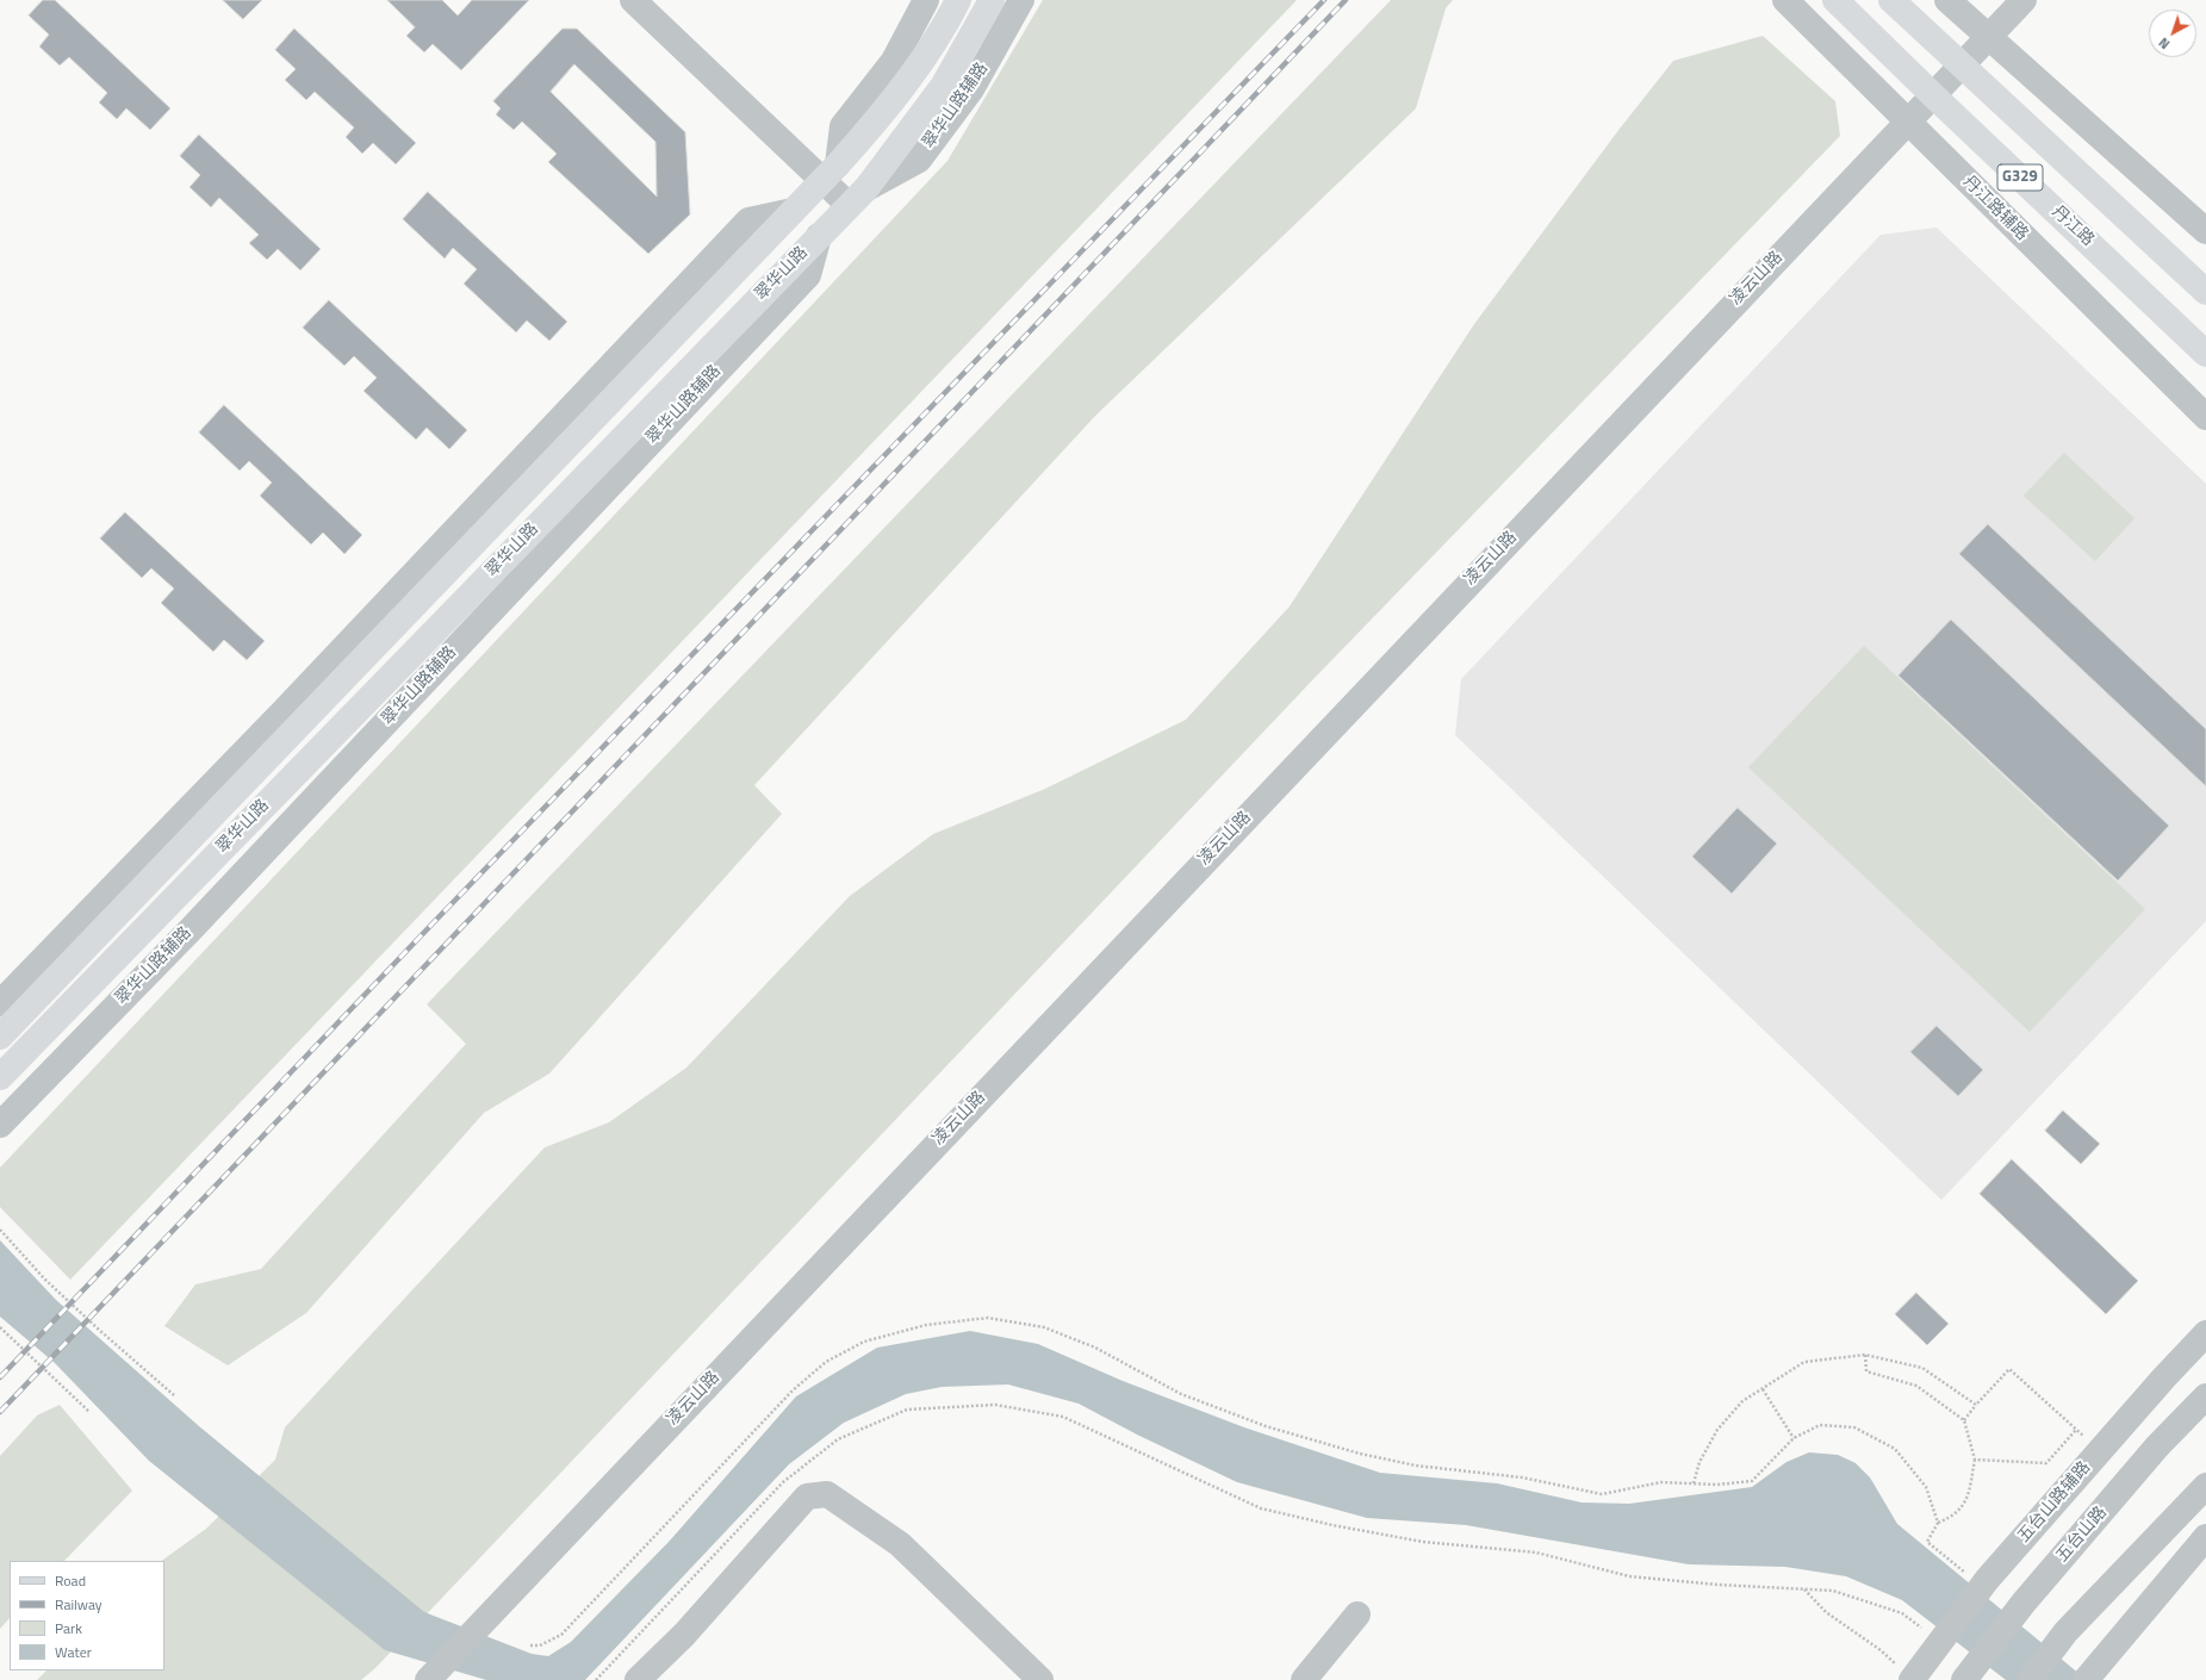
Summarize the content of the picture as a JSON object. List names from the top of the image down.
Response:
{
  "streets": {
    "main road": ["G329", "丹江路", "翠华山路"],
    "street": [
      "翠华山路辅路",
      "丹江路辅路",
      "凌云山路",
      "五台山路辅路",
      "五台山路"
    ]
  },
  "crossings": [
    ["翠华山路辅路", "翠华山路"],
    ["G329", "凌云山路"],
    ["丹江路辅路", "凌云山路"],
    ["丹江路", "凌云山路"]
  ],
  "legend": [
    "Road",
    "Railway",
    "Park",
    "Water"
  ],
  "north": "bottom left"
}
